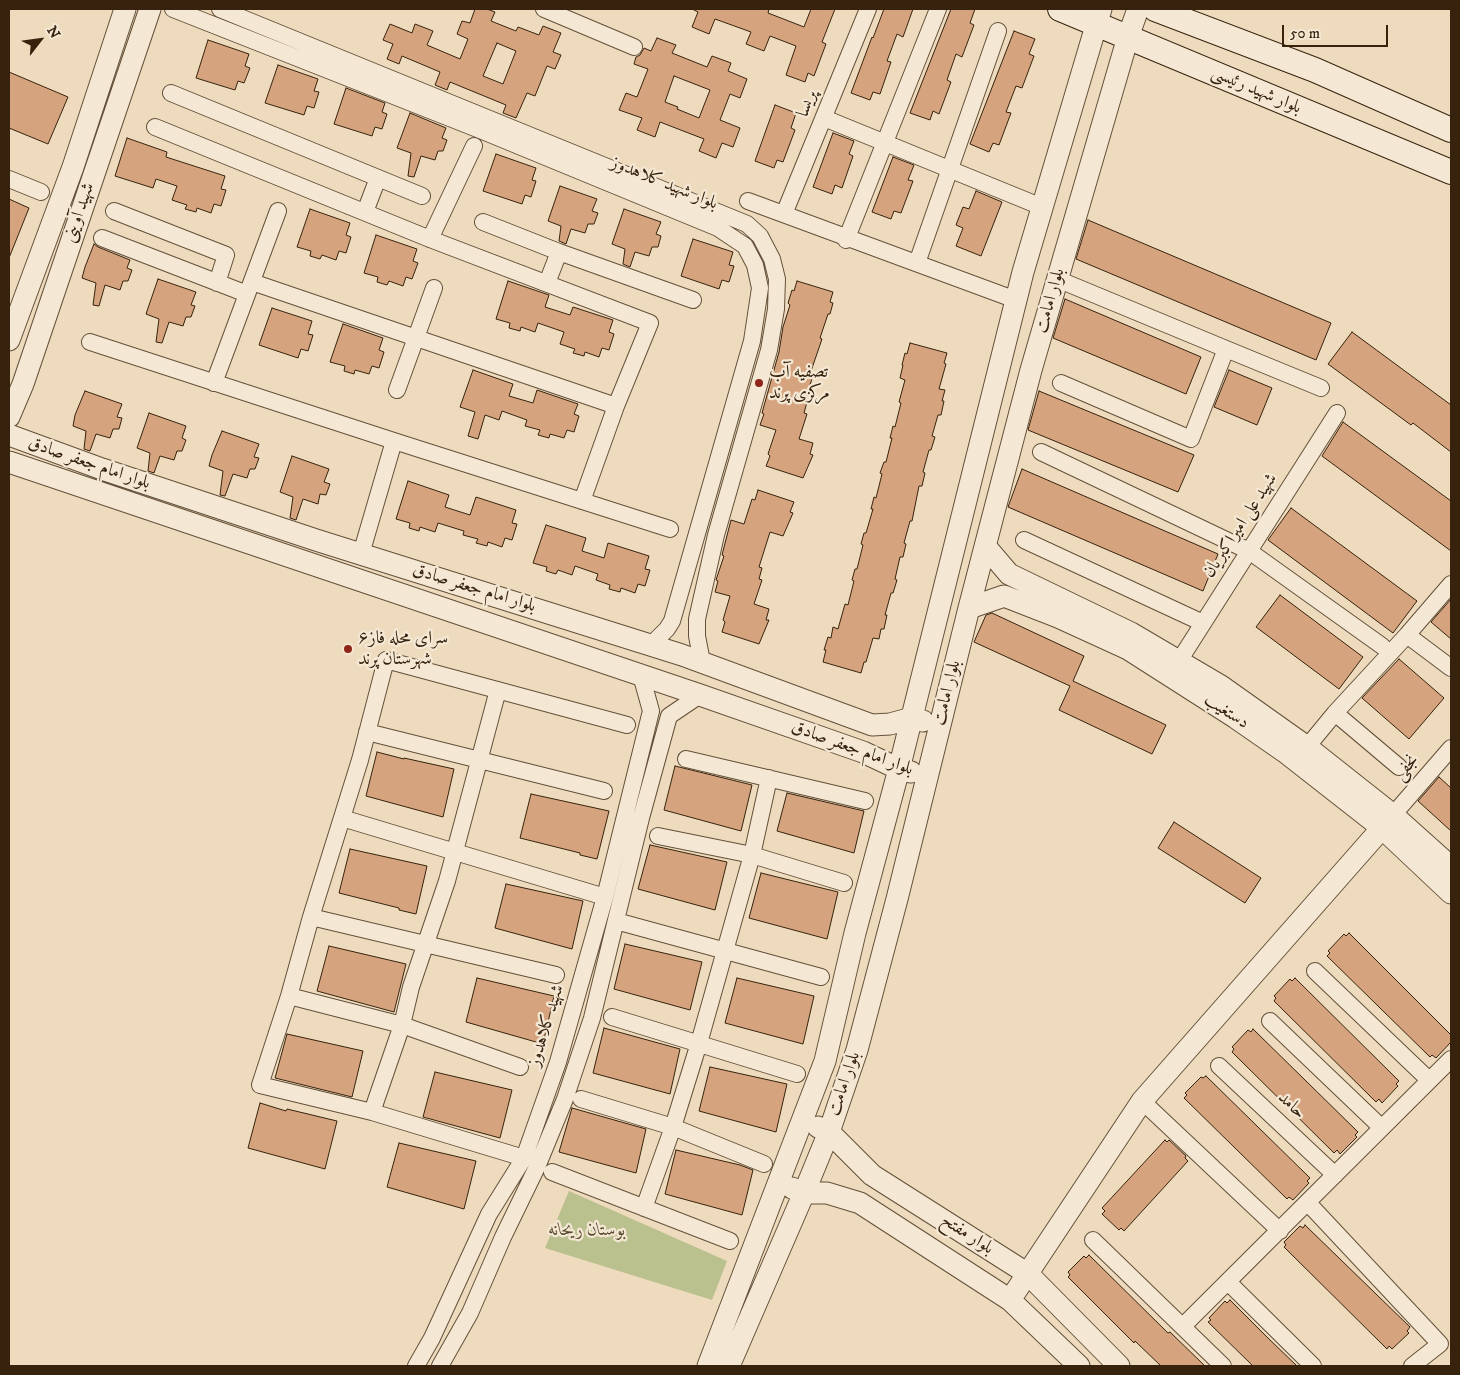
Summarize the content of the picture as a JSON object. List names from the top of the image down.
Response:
{
  "streets": {
    "main road": ["بلوار شهید رئیسی"],
    "street": [
      "پریسا",
      "بلوار شهید کلاهدوز",
      "شهید آوینی",
      "بلوار امامت",
      "بلوار امام جعفر صادق",
      "شهید علی امیراکبریان",
      "دستغیب",
      "نجفی",
      "شهید کلاهدوز",
      "حامد",
      "بلوار مفتح"
    ]
  },
  "crossings": [
    ["بلوار شهید رئیسی", "بلوار امامت"],
    ["بلوار شهید کلاهدوز", "بلوار امام جعفر صادق"],
    ["بلوار امامت", "بلوار امام جعفر صادق"],
    ["بلوار امامت", "دستغیب"],
    ["بلوار امامت", "بلوار مفتح"],
    ["بلوار امام جعفر صادق", "شهید کلاهدوز"],
    ["شهید علی امیراکبریان", "دستغیب"],
    ["دستغیب", "نجفی"]
  ],
  "parks": ["بوستان ریحانه"],
  "places": ["تصفیه آب مرکزی پرند", "سرای محله فاز۶ شهرستان پرند"],
  "scale_bar": "50 m",
  "north": "top right"
}
